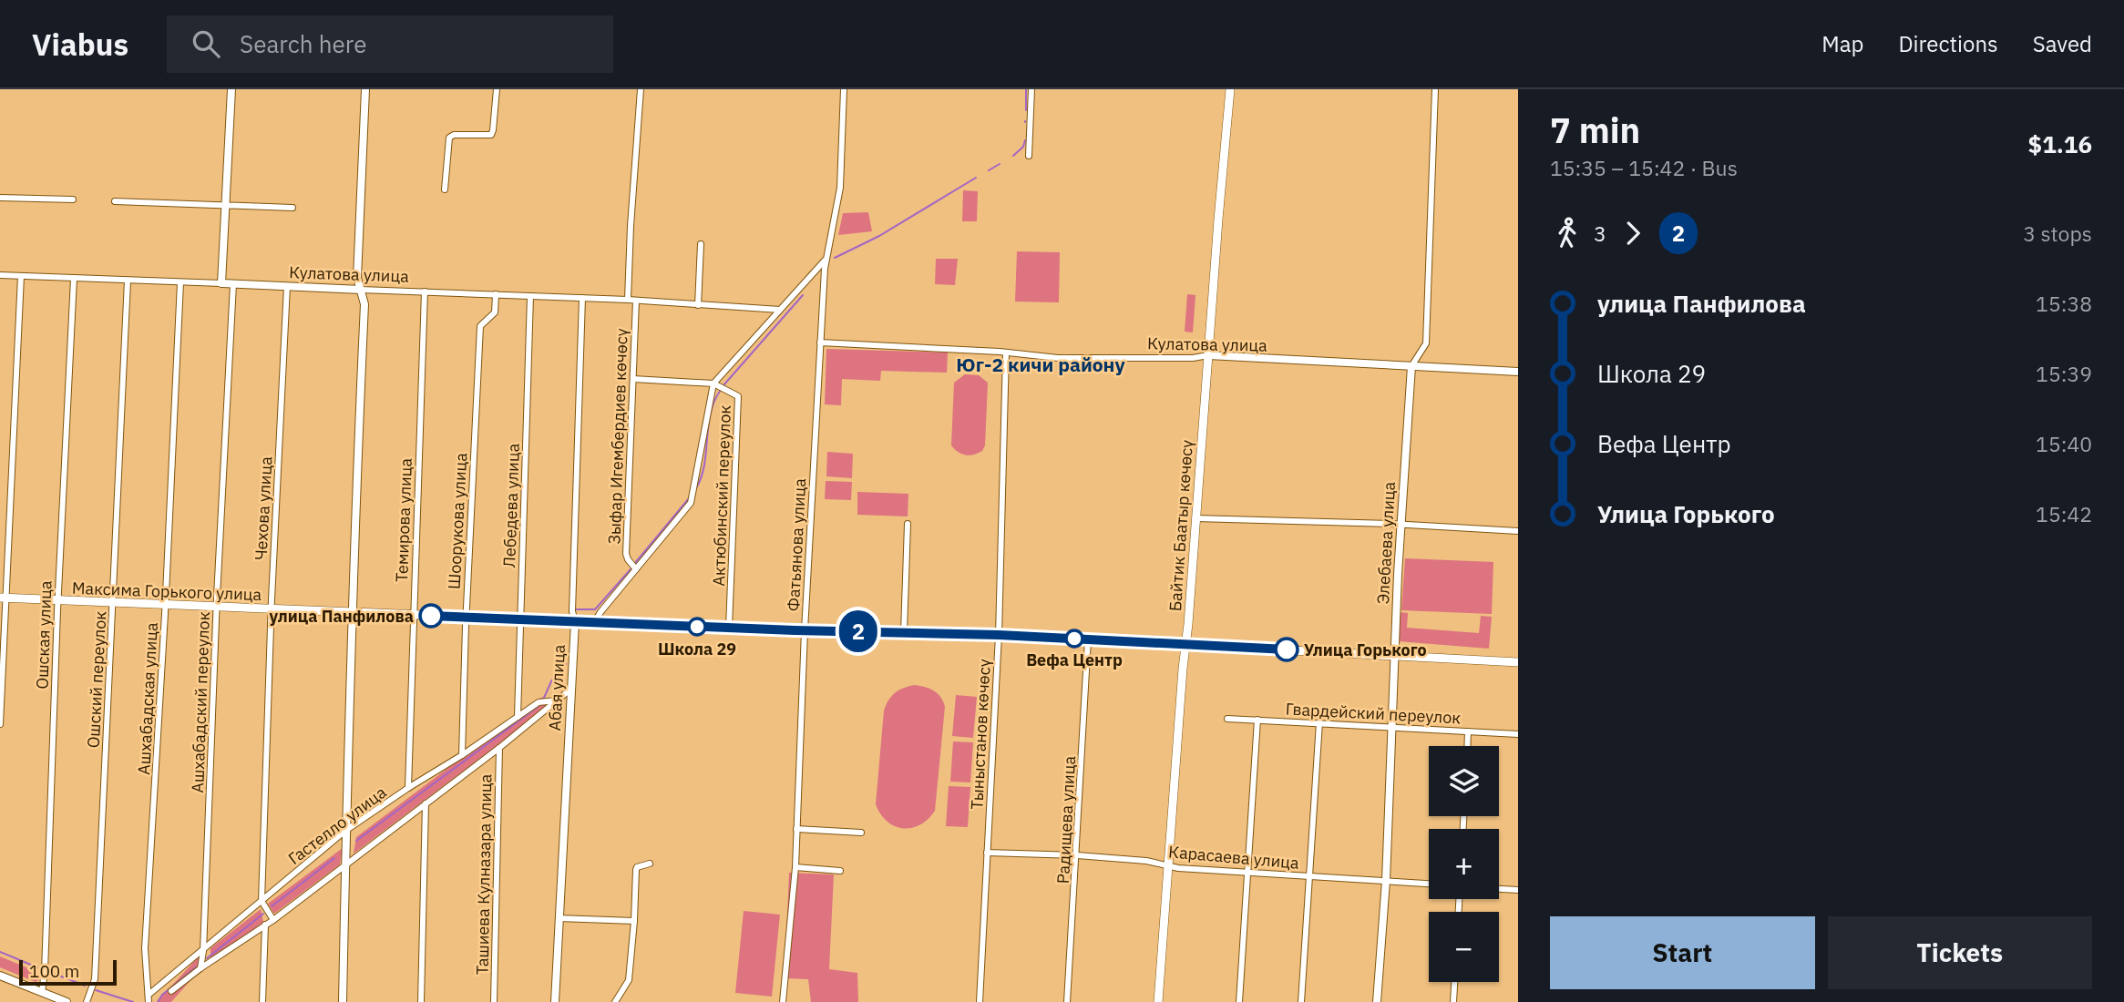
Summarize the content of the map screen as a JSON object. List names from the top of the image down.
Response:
{
  "streets": {
    "main road": ["Байтик Баатыр көчөсү", "Максима Горького улица"],
    "street": [
      "Кулатова улица",
      "Зыфар Игембердиев көчөсү",
      "Актюбинский переулок",
      "Лебедева улица",
      "Чехова улица",
      "Темирова улица",
      "Шоорукова улица",
      "Элебаева улица",
      "Фатьянова улица",
      "Ошская улица",
      "Ошский переулок",
      "Абая улица",
      "Ашхабадская улица",
      "Ашхабадский переулок",
      "Гвардейский переулок",
      "Тыныстанов көчөсү",
      "Радищева улица",
      "Гастелло улица",
      "Карасаева улица",
      "Ташиева Кулназара улица"
    ]
  },
  "crossings": [
    ["Кулатова улица", "Зыфар Игембердиев көчөсү"],
    ["Кулатова улица", "Лебедева улица"],
    ["Кулатова улица", "Чехова улица"],
    ["Кулатова улица", "Темирова улица"],
    ["Кулатова улица", "Шоорукова улица"],
    ["Кулатова улица", "Байтик Баатыр көчөсү"],
    ["Кулатова улица", "Элебаева улица"],
    ["Кулатова улица", "Фатьянова улица"],
    ["Кулатова улица", "Ошская улица"],
    ["Кулатова улица", "Ошский переулок"],
    ["Кулатова улица", "Абая улица"],
    ["Кулатова улица", "Ашхабадская улица"],
    ["Кулатова улица", "Ашхабадский переулок"],
    ["Кулатова улица", "Тыныстанов көчөсү"],
    ["Зыфар Игембердиев көчөсү", "Актюбинский переулок"],
    ["Актюбинский переулок", "Максима Горького улица"],
    ["Лебедева улица", "Максима Горького улица"],
    ["Лебедева улица", "Гастелло улица"],
    ["Чехова улица", "Максима Горького улица"],
    ["Чехова улица", "Гастелло улица"],
    ["Темирова улица", "Максима Горького улица"],
    ["Темирова улица", "Гастелло улица"],
    ["Шоорукова улица", "Максима Горького улица"],
    ["Шоорукова улица", "Гастелло улица"],
    ["Байтик Баатыр көчөсү", "Максима Горького улица"],
    ["Байтик Баатыр көчөсү", "Карасаева улица"],
    ["Элебаева улица", "Максима Горького улица"],
    ["Элебаева улица", "Гвардейский переулок"],
    ["Элебаева улица", "Карасаева улица"],
    ["Фатьянова улица", "Максима Горького улица"],
    ["Максима Горького улица", "Ошская улица"],
    ["Максима Горького улица", "Ошский переулок"],
    ["Максима Горького улица", "Абая улица"],
    ["Максима Горького улица", "Ашхабадская улица"],
    ["Максима Горького улица", "Ашхабадский переулок"],
    ["Максима Горького улица", "Тыныстанов көчөсү"],
    ["Максима Горького улица", "Радищева улица"],
    ["Абая улица", "Гастелло улица"],
    ["Ашхабадская улица", "Гастелло улица"],
    ["Ашхабадский переулок", "Гастелло улица"],
    ["Тыныстанов көчөсү", "Карасаева улица"],
    ["Радищева улица", "Карасаева улица"],
    ["Гастелло улица", "Ташиева Кулназара улица"]
  ],
  "districts": ["Юг-2 кичи району"],
  "places": [
    "улица Панфилова",
    "Школа 29",
    "Вефа Центр",
    "Улица Горького"
  ],
  "lines": ["bus line 2"],
  "scale_bar": "100 m",
  "page": {
    "header": "Viabus",
    "search": "Search here",
    "nav": ["Map", "Directions", "Saved"],
    "on_map": "2",
    "heading": ["7 min", "15:35 – 15:42 · Bus", "$1.16"],
    "legs": ["3", "2", "3 stops"],
    "list": [
      {
        "name": "улица Панфилова",
        "value": "15:38"
      },
      {
        "name": "Школа 29",
        "value": "15:39"
      },
      {
        "name": "Вефа Центр",
        "value": "15:40"
      },
      {
        "name": "Улица Горького",
        "value": "15:42"
      }
    ],
    "map_buttons": ["+", "−"],
    "buttons": ["Start", "Tickets"],
    "scale": "100 m"
  }
}
